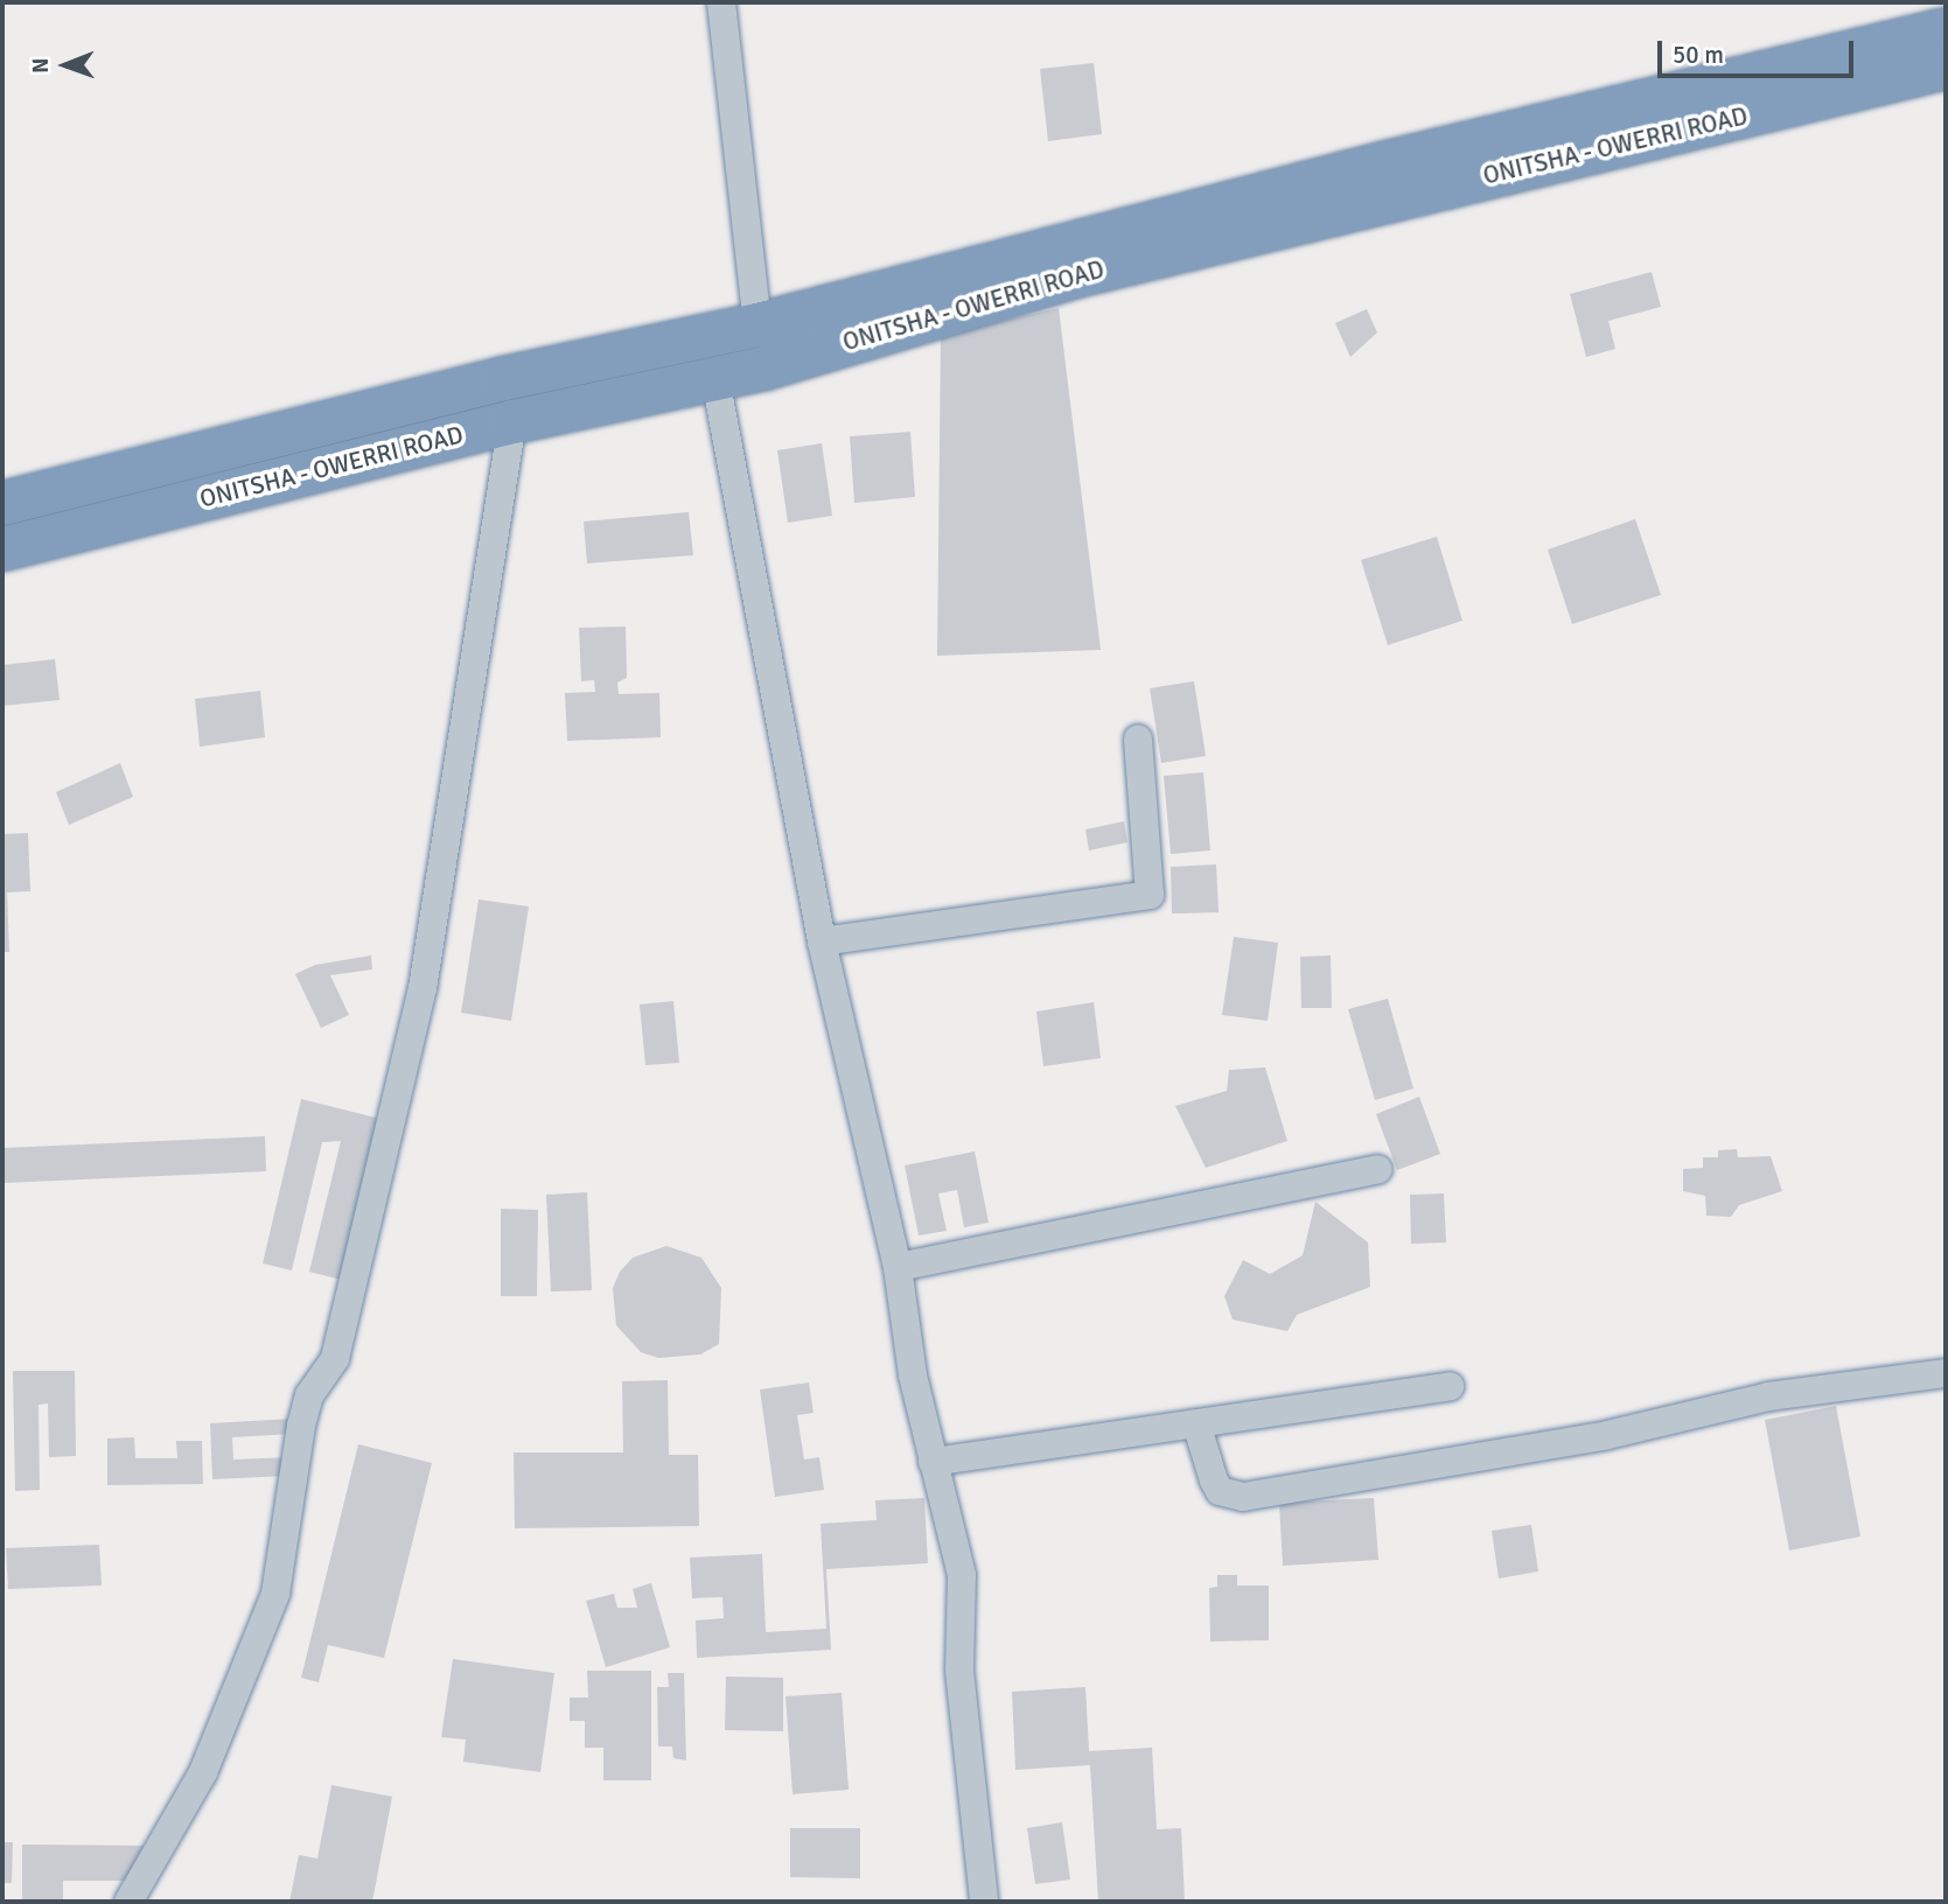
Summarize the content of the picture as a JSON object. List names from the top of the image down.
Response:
{
  "streets": {
    "highway": ["ONITSHA - OWERRI ROAD"]
  },
  "scale_bar": "50 m",
  "north": "left"
}
